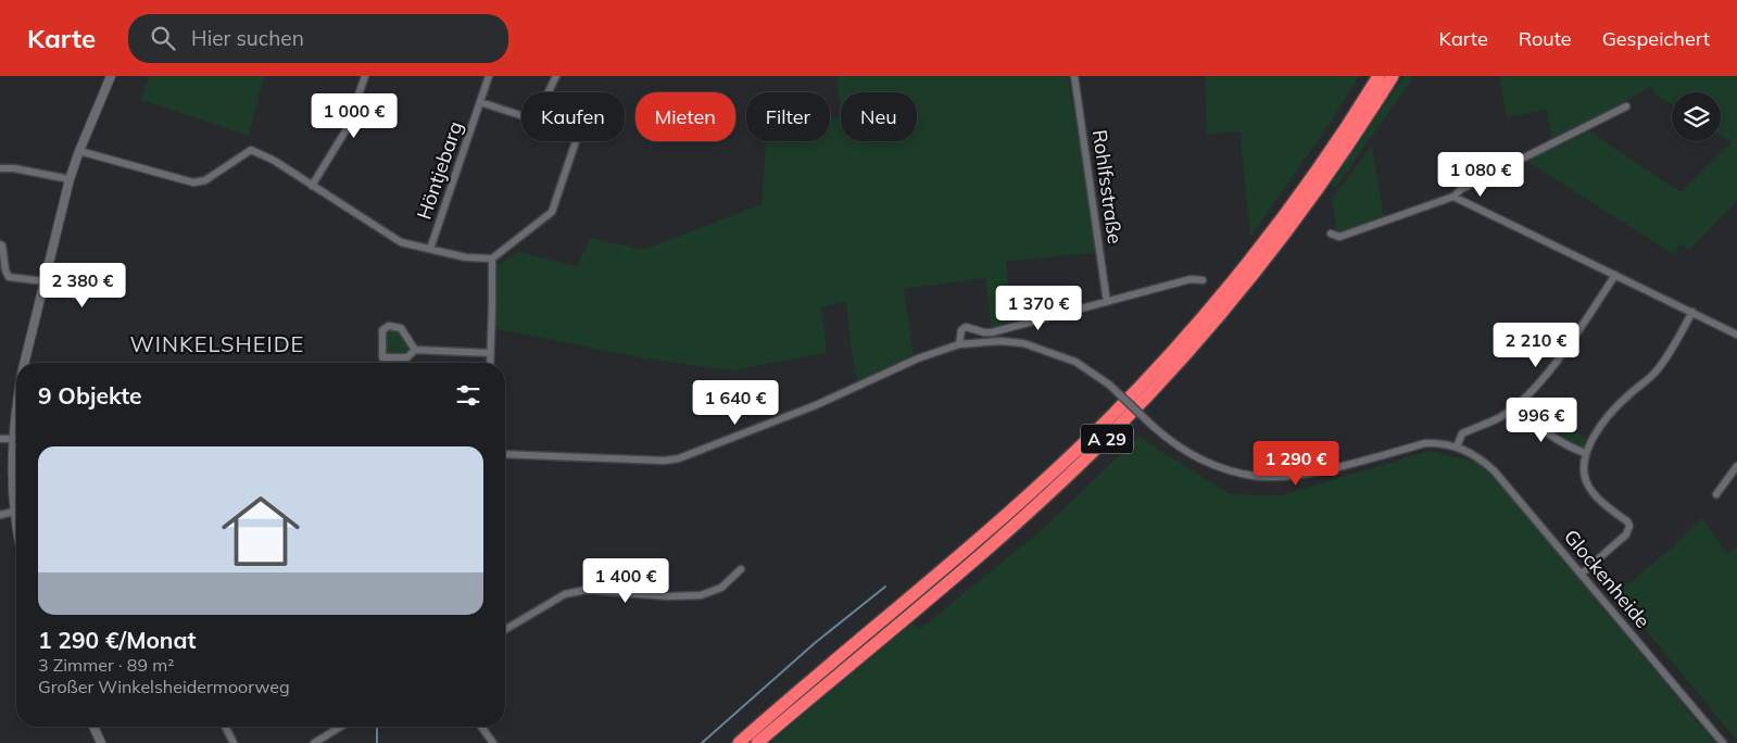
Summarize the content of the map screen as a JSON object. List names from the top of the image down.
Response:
{
  "streets": {
    "highway": ["A 29"],
    "street": ["Höntjebarg", "Rohlfsstraße", "Glockenheide"]
  },
  "districts": ["WINKELSHEIDE"],
  "page": {
    "header": "Karte",
    "search": "Hier suchen",
    "nav": ["Karte", "Route", "Gespeichert"],
    "chip": [
      "Kaufen",
      "Mieten",
      "Filter",
      "Neu"
    ],
    "price": [
      "1 000 €",
      "1 080 €",
      "2 380 €",
      "1 370 €",
      "2 210 €",
      "1 640 €",
      "996 €",
      "1 290 €",
      "1 400 €"
    ],
    "heading": "9 Objekte",
    "list": [
      {
        "name": "1 290 €/Monat",
        "note": "3 Zimmer · 89 m² · Großer Winkelsheidermoorweg"
      }
    ]
  }
}
